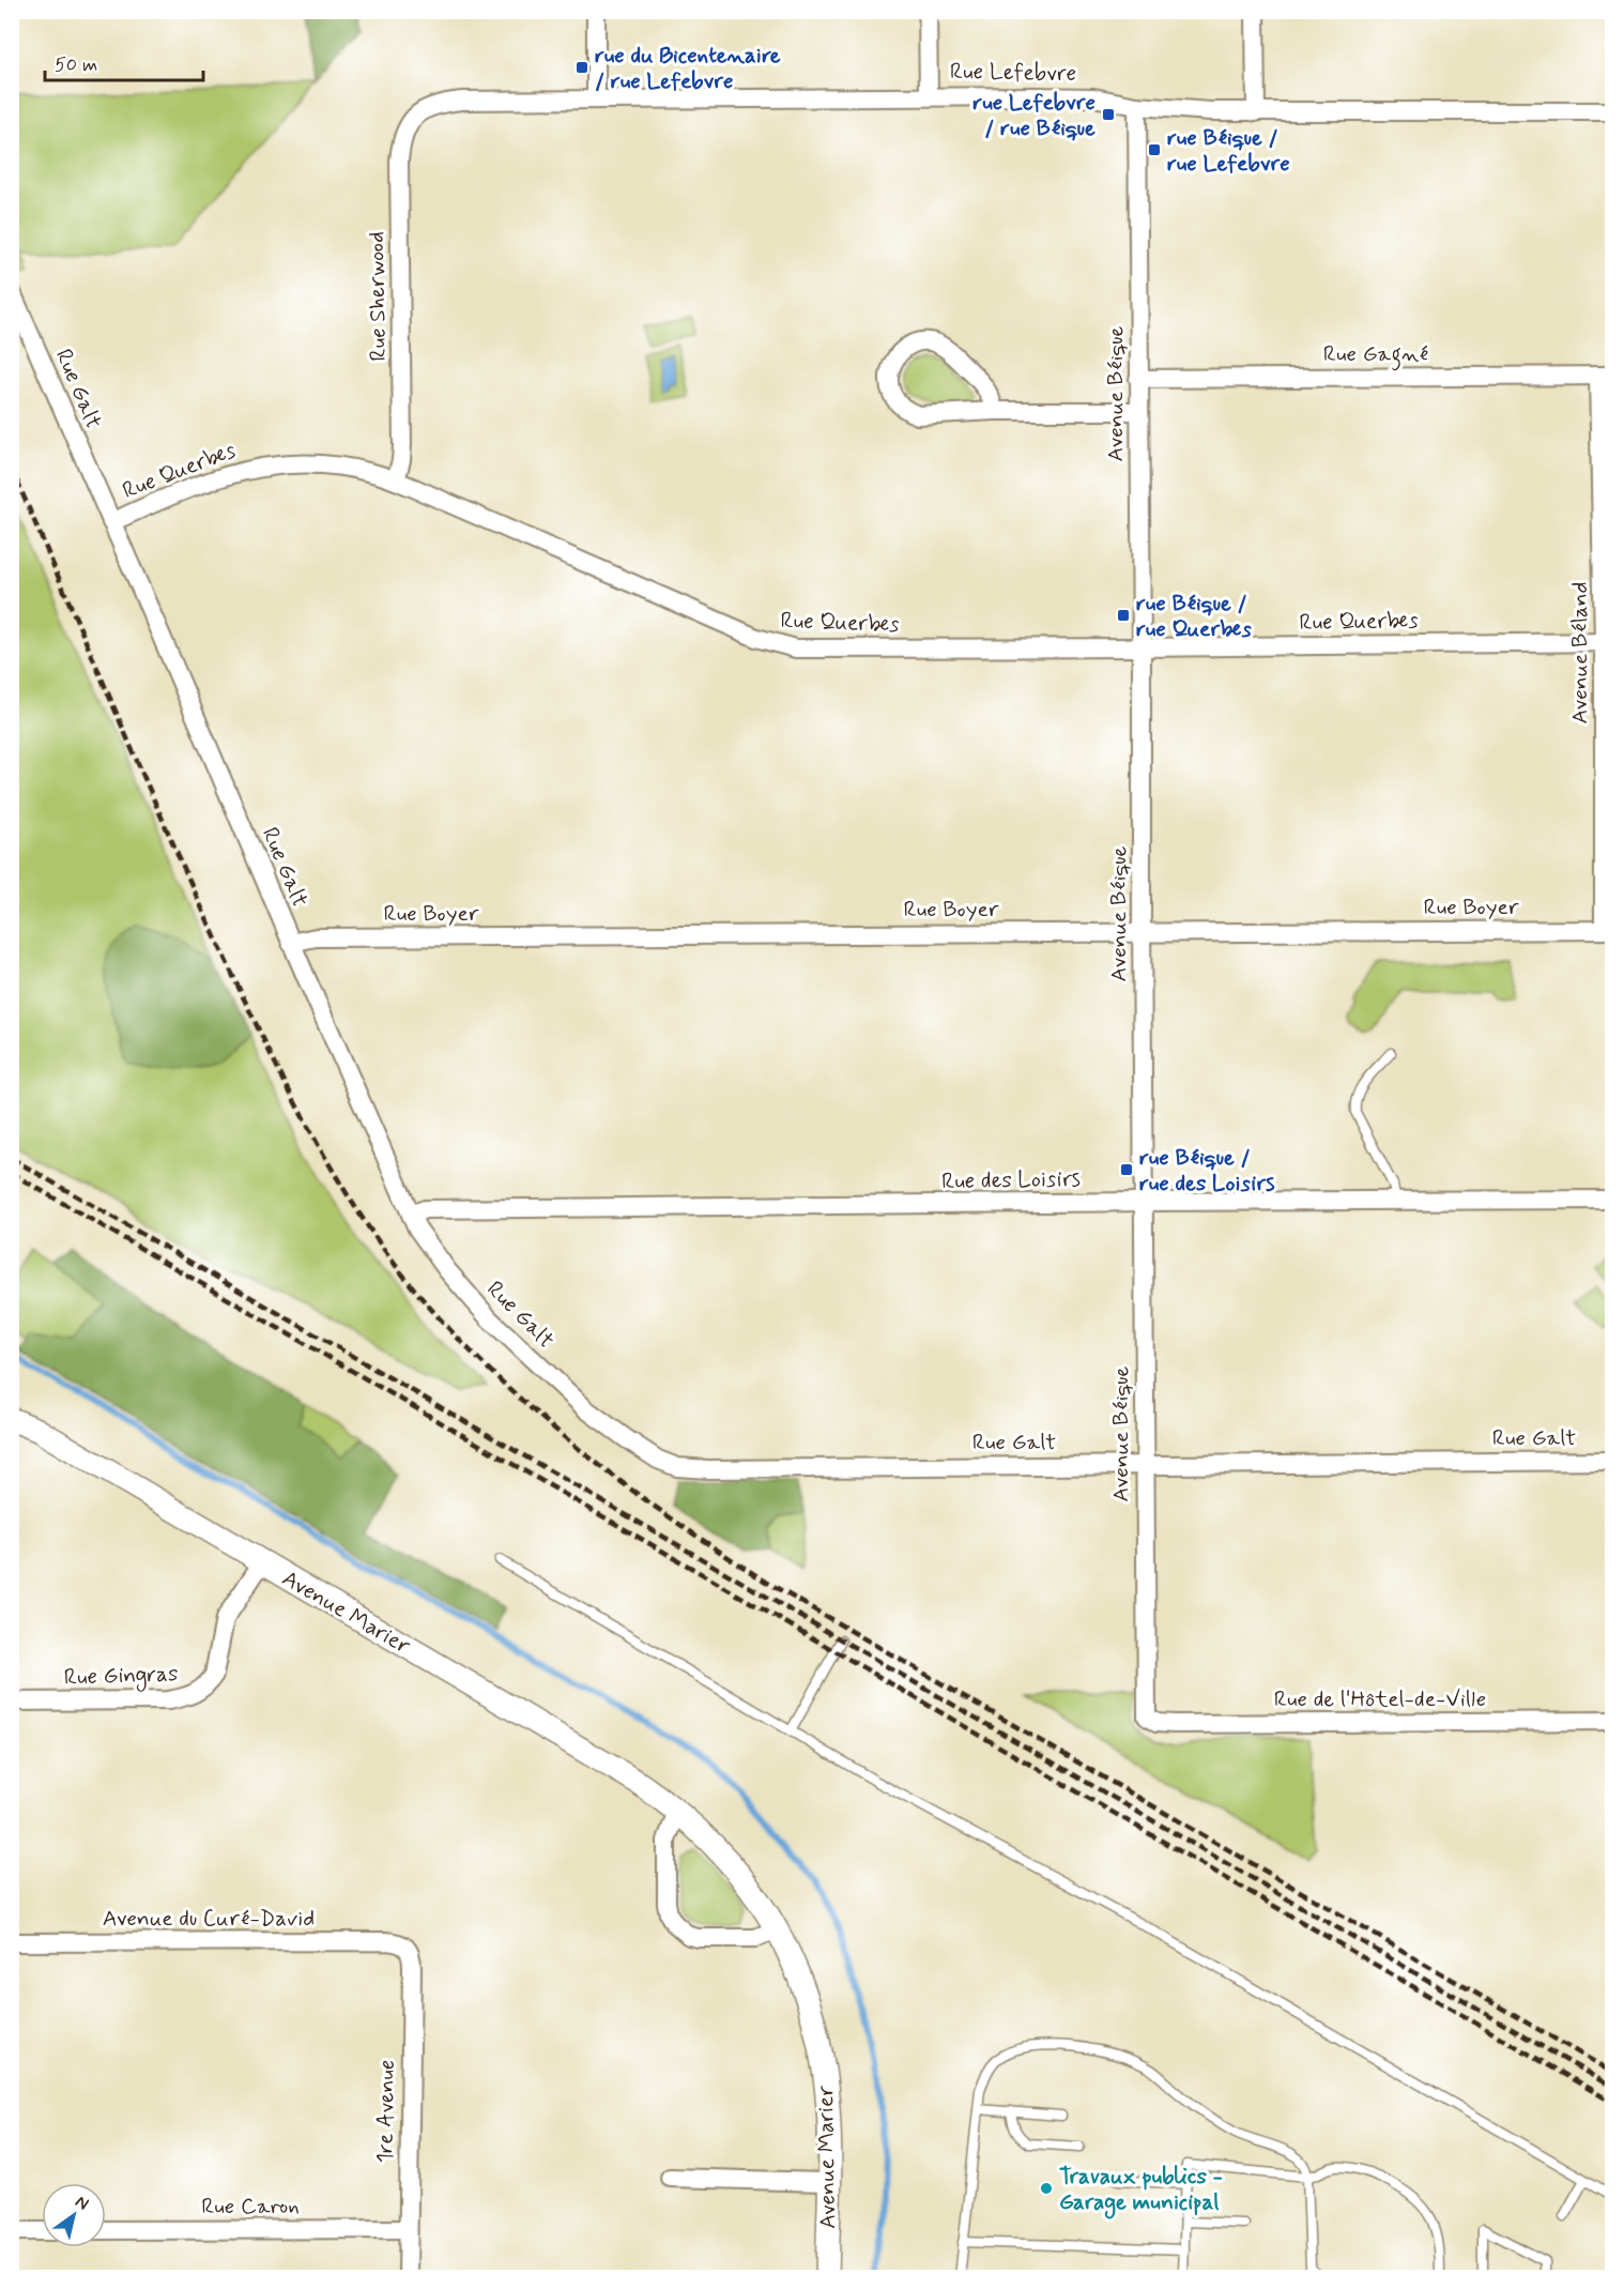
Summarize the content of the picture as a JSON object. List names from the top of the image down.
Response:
{
  "streets": {
    "street": [
      "Rue Lefebvre",
      "Rue Sherwood",
      "Rue Gagné",
      "Rue Galt",
      "Avenue Béique",
      "Rue Querbes",
      "Avenue Béland",
      "Rue Boyer",
      "Rue des Loisirs",
      "Avenue Marier",
      "Rue Gingras",
      "Rue de l'Hôtel-de-Ville",
      "Avenue du Curé-David",
      "1re Avenue",
      "Rue Caron"
    ]
  },
  "crossings": [
    ["Rue Lefebvre", "Rue Sherwood"],
    ["Rue Lefebvre", "Avenue Béique"],
    ["Rue Sherwood", "Rue Querbes"],
    ["Rue Gagné", "Avenue Béique"],
    ["Rue Gagné", "Avenue Béland"],
    ["Rue Galt", "Avenue Béique"],
    ["Rue Galt", "Rue Querbes"],
    ["Rue Galt", "Rue Boyer"],
    ["Rue Galt", "Rue des Loisirs"],
    ["Avenue Béique", "Rue Querbes"],
    ["Avenue Béique", "Rue Boyer"],
    ["Avenue Béique", "Rue des Loisirs"],
    ["Avenue Béique", "Rue de l'Hôtel-de-Ville"],
    ["Rue Querbes", "Avenue Béland"],
    ["Avenue Béland", "Rue Boyer"],
    ["Avenue Marier", "Rue Gingras"],
    ["Avenue du Curé-David", "1re Avenue"],
    ["1re Avenue", "Rue Caron"]
  ],
  "places": {
    "transit": [
      "rue du Bicentenaire / rue Lefebvre",
      "rue Lefebvre / rue Béique",
      "rue Béique / rue Lefebvre",
      "rue Béique / rue Querbes",
      "rue Béique / rue des Loisirs"
    ],
    "other": ["Travaux publics - Garage municipal"]
  },
  "scale_bar": "50 m",
  "north": "top right"
}
